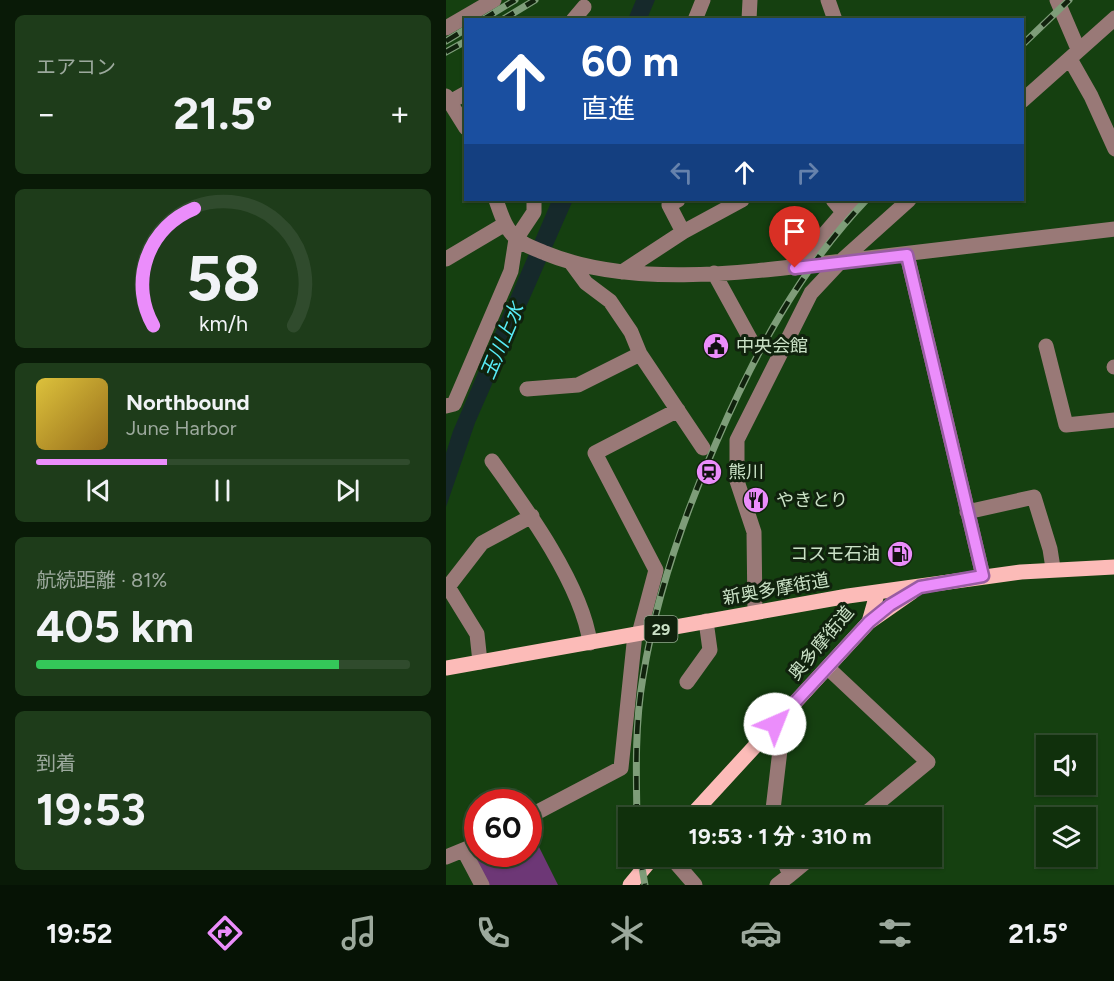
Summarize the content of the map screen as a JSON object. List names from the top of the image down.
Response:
{
  "streets": {
    "main road": ["新奥多摩街道", "29", "奥多摩街道"]
  },
  "crossings": [
    ["新奥多摩街道", "奥多摩街道"]
  ],
  "water": ["玉川上水"],
  "places": {
    "public building": ["中央会館"],
    "station": ["熊川"],
    "restaurant": ["やきとり"],
    "fuel station": ["コスモ石油"]
  },
  "page": {
    "tile": [
      "エアコン",
      ["航続距離 · 81%", "405 km"],
      ["到着", "19:53"]
    ],
    "turn": ["60 m", "直進"],
    "heat": ["−", "21.5°", "+"],
    "song": ["Northbound", "June Harbor"],
    "limit": "60",
    "trip": "19:53 · 1 分 · 310 m",
    "tabs": ["19:52", "21.5°"],
    "gauge": ["58", "km/h"]
  }
}
